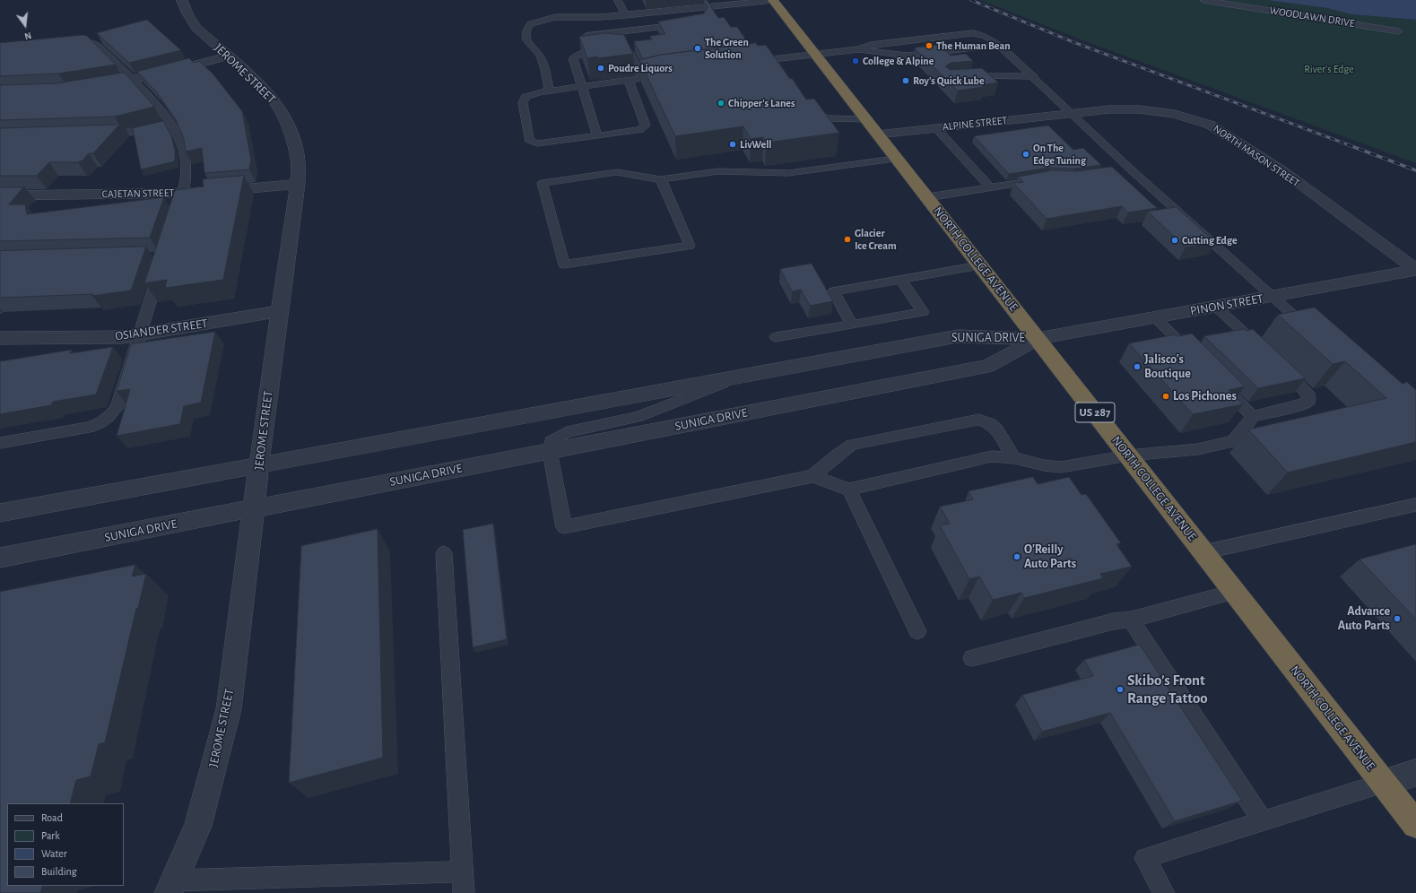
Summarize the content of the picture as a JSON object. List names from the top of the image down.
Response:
{
  "streets": {
    "highway": ["NORTH COLLEGE AVENUE", "US 287"],
    "street": [
      "JEROME STREET",
      "ALPINE STREET",
      "NORTH MASON STREET",
      "CAJETAN STREET",
      "PINON STREET",
      "OSIANDER STREET",
      "SUNIGA DRIVE"
    ],
    "lane": ["WOODLAWN DRIVE"]
  },
  "crossings": [
    ["JEROME STREET", "CAJETAN STREET"],
    ["JEROME STREET", "OSIANDER STREET"],
    ["JEROME STREET", "SUNIGA DRIVE"],
    ["ALPINE STREET", "NORTH MASON STREET"],
    ["ALPINE STREET", "NORTH COLLEGE AVENUE"],
    ["NORTH MASON STREET", "PINON STREET"],
    ["NORTH COLLEGE AVENUE", "PINON STREET"],
    ["NORTH COLLEGE AVENUE", "SUNIGA DRIVE"],
    ["PINON STREET", "SUNIGA DRIVE"]
  ],
  "parks": ["River's Edge"],
  "places": [
    "The Human Bean",
    "The Green Solution",
    "College & Alpine",
    "Poudre Liquors",
    "Roy's Quick Lube",
    "Chipper's Lanes",
    "LivWell",
    "On The Edge Tuning",
    "Glacier Ice Cream",
    "Cutting Edge",
    "Jalisco's Boutique",
    "Los Pichones",
    "O'Reilly Auto Parts",
    "Advance Auto Parts",
    "Skibo’s Front Range Tattoo"
  ],
  "legend": [
    "Road",
    "Park",
    "Water",
    "Building"
  ],
  "north": "bottom"
}
